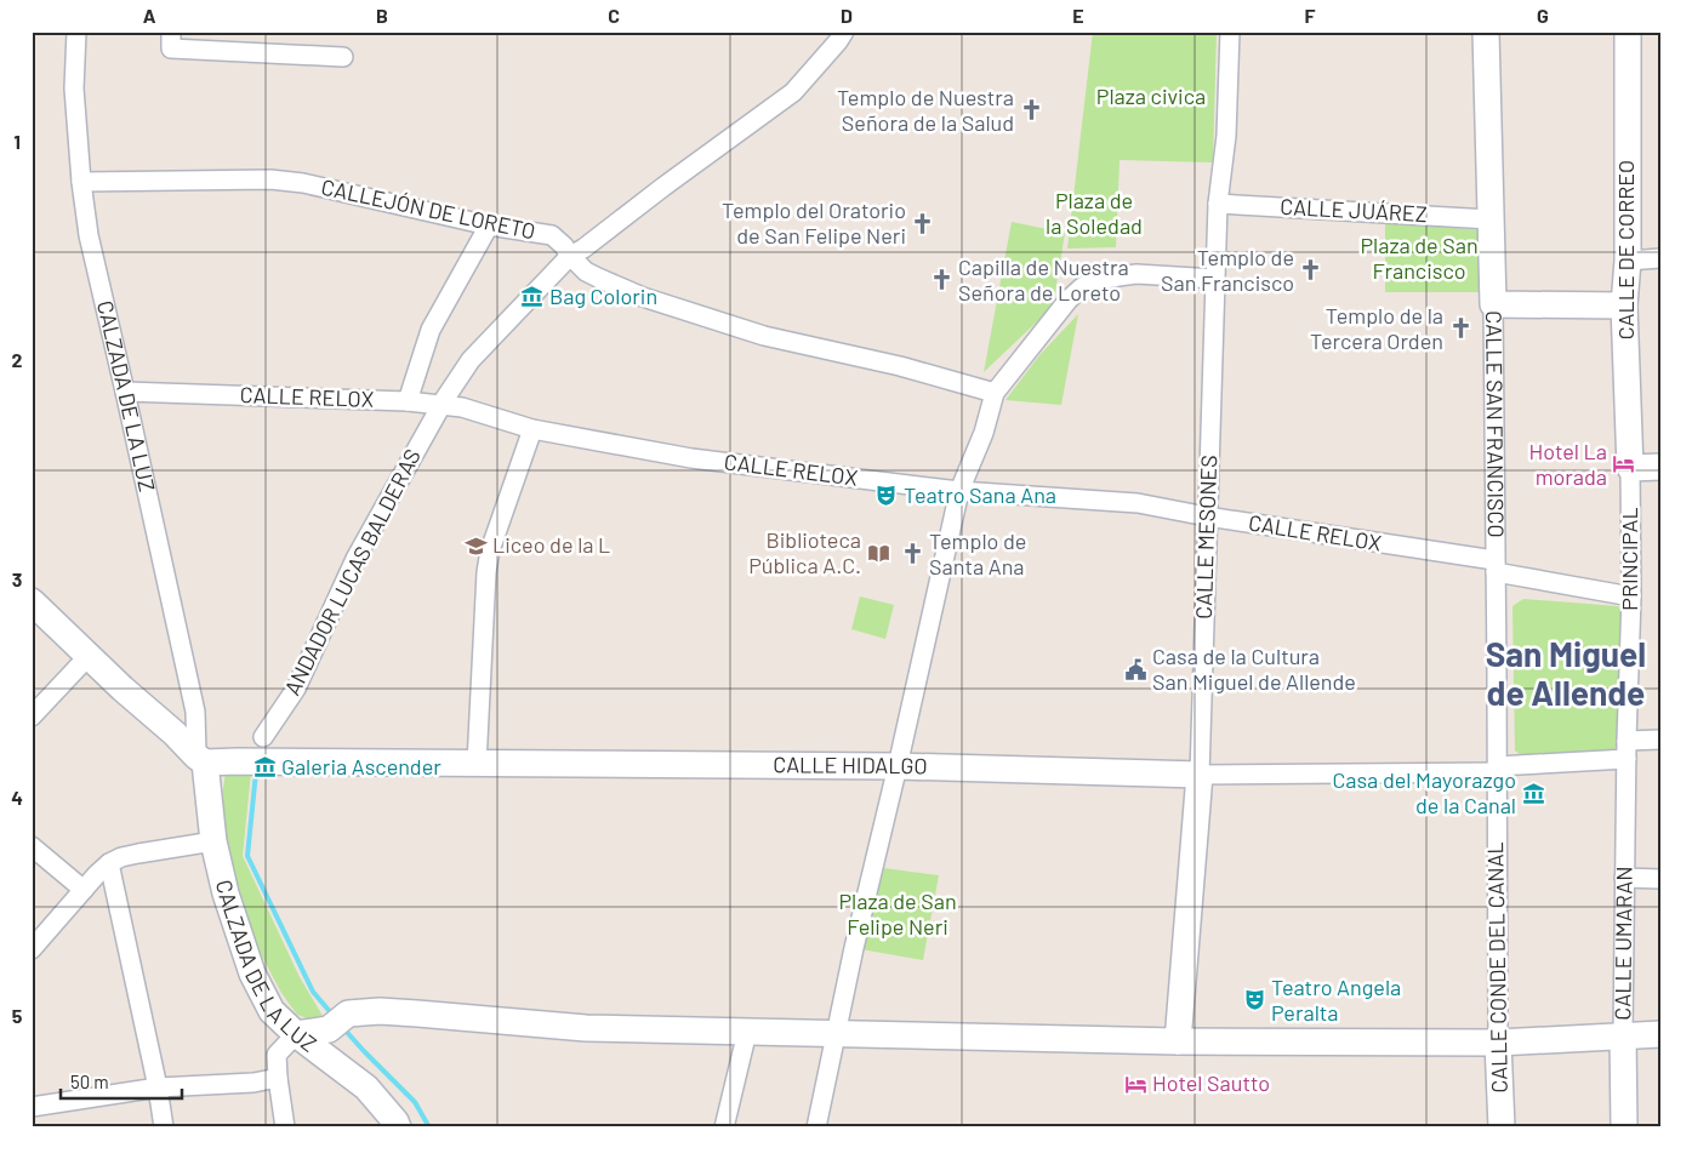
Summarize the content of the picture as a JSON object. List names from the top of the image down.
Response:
{
  "streets": {
    "main road": [
      "CALLE DE CORREO",
      "CALZADA DE LA LUZ",
      "CALLE SAN FRANCISCO",
      "CALLE MESONES",
      "CALLE HIDALGO",
      "CALLE UMARAN",
      "CALLE CONDE DEL CANAL"
    ],
    "street": [
      "CALLEJÓN DE LORETO",
      "CALLE JUÁREZ",
      "CALLE RELOX",
      "PRINCIPAL",
      "ANDADOR LUCAS BALDERAS"
    ]
  },
  "crossings": [
    ["CALLEJÓN DE LORETO", "CALZADA DE LA LUZ"],
    ["CALLEJÓN DE LORETO", "ANDADOR LUCAS BALDERAS"],
    ["CALLE JUÁREZ", "CALLE SAN FRANCISCO"],
    ["CALLE JUÁREZ", "CALLE MESONES"],
    ["CALLE DE CORREO", "PRINCIPAL"],
    ["CALZADA DE LA LUZ", "CALLE RELOX"],
    ["CALZADA DE LA LUZ", "CALLE HIDALGO"],
    ["CALLE RELOX", "CALLE SAN FRANCISCO"],
    ["CALLE RELOX", "CALLE MESONES"],
    ["CALLE RELOX", "PRINCIPAL"],
    ["CALLE RELOX", "ANDADOR LUCAS BALDERAS"],
    ["CALLE SAN FRANCISCO", "CALLE HIDALGO"],
    ["CALLE SAN FRANCISCO", "CALLE CONDE DEL CANAL"],
    ["CALLE MESONES", "CALLE HIDALGO"],
    ["PRINCIPAL", "CALLE HIDALGO"],
    ["PRINCIPAL", "CALLE UMARAN"],
    ["CALLE HIDALGO", "CALLE UMARAN"],
    ["CALLE HIDALGO", "CALLE CONDE DEL CANAL"]
  ],
  "districts": ["San Miguel de Allende"],
  "parks": [
    "Plaza civica",
    "Plaza de la Soledad",
    "Plaza de San Francisco",
    "Plaza de San Felipe Neri"
  ],
  "places": {
    "church": [
      "Templo de Nuestra Señora de la Salud",
      "Templo del Oratorio de San Felipe Neri",
      "Templo de San Francisco",
      "Capilla de Nuestra Señora de Loreto",
      "Templo de la Tercera Orden",
      "Templo de Santa Ana"
    ],
    "museum": ["Bag Colorin", "Galeria Ascender", "Casa del Mayorazgo de la Canal"],
    "hotel": ["Hotel La morada", "Hotel Sautto"],
    "theatre": ["Teatro Sana Ana", "Teatro Angela Peralta"],
    "school or university": ["Liceo de la L"],
    "library": ["Biblioteca Pública A.C."],
    "public building": ["Casa de la Cultura San Miguel de Allende"]
  },
  "scale_bar": "50 m",
  "grid": {
    "columns": [
      "A",
      "B",
      "C",
      "D",
      "E",
      "F",
      "G"
    ],
    "rows": [
      "1",
      "2",
      "3",
      "4",
      "5"
    ]
  }
}
